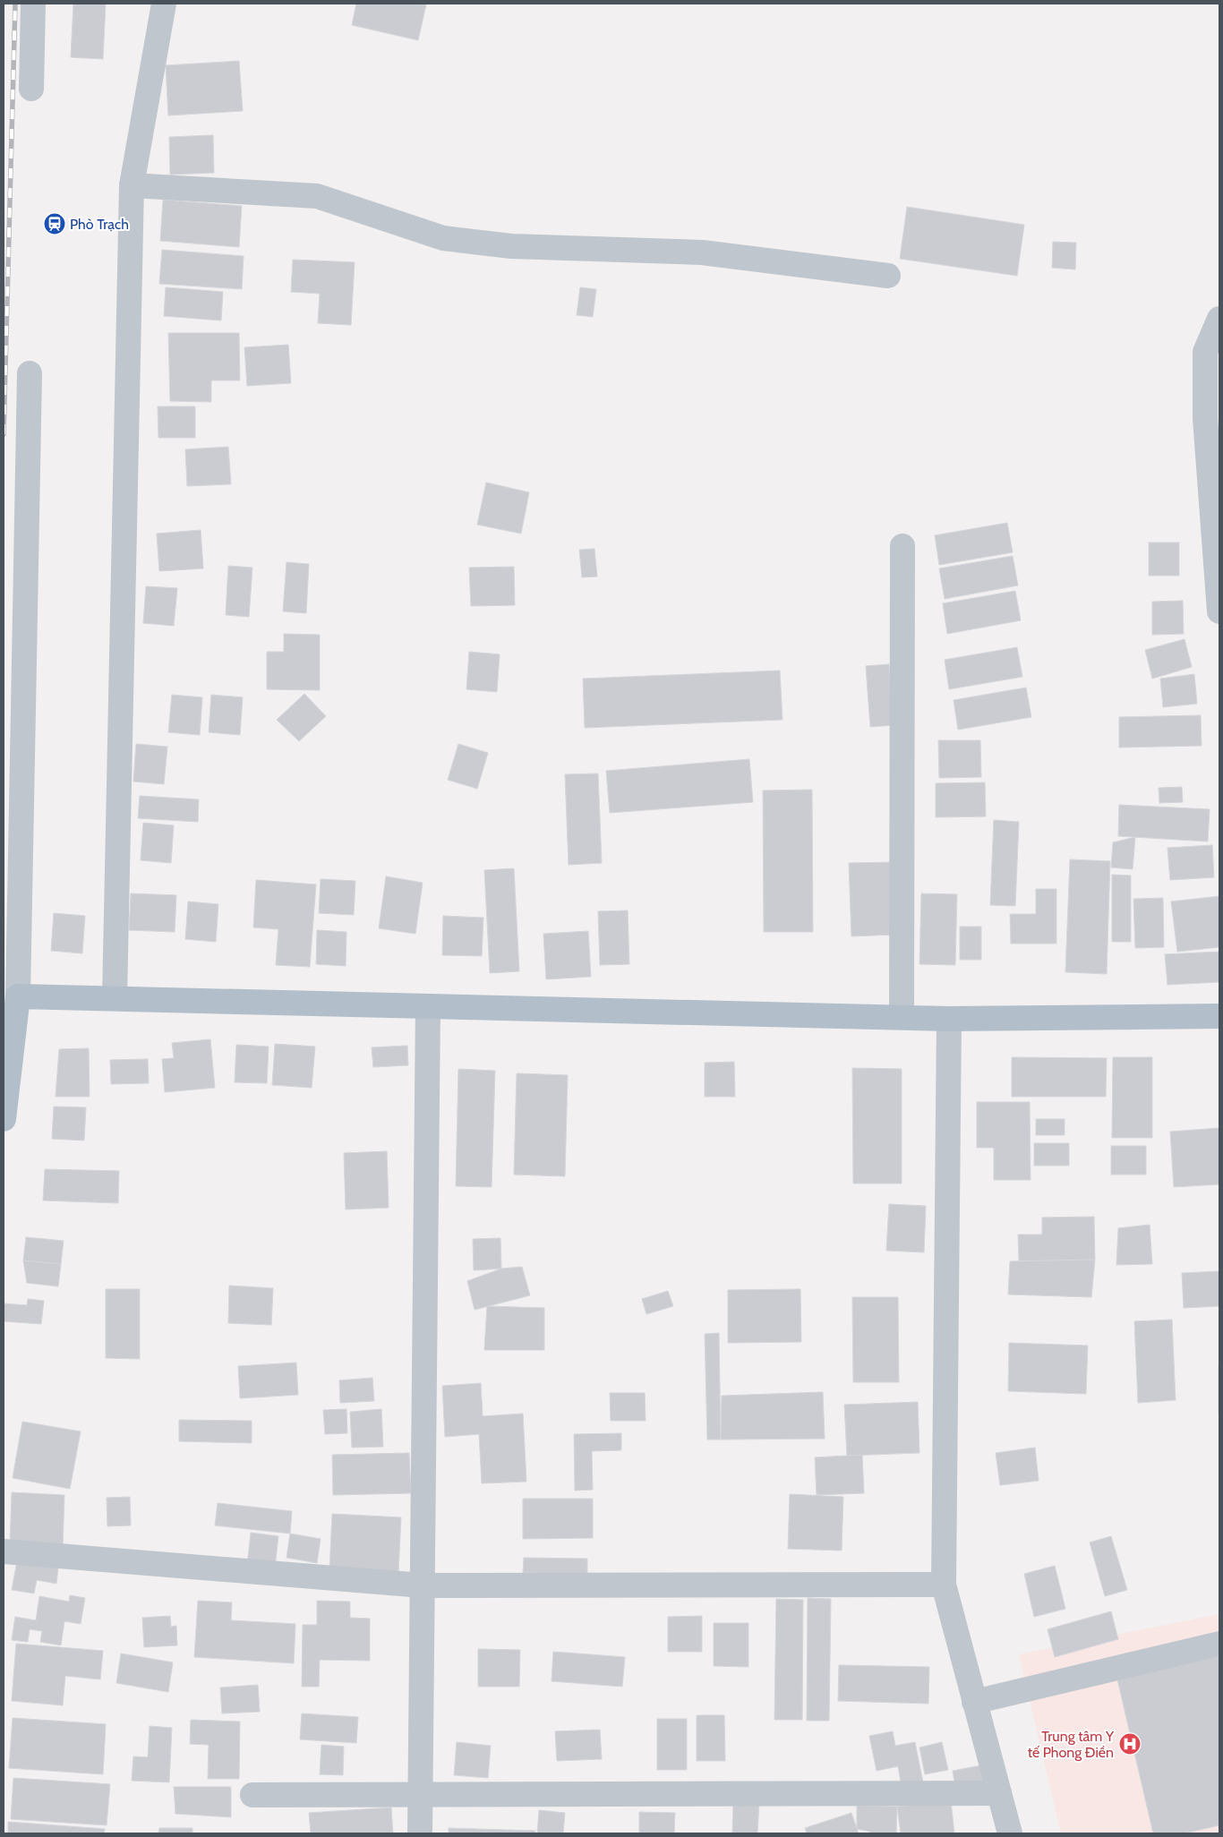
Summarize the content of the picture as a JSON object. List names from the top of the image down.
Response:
{
  "places": {
    "station": ["Phò Trạch"],
    "hospital": ["Trung tâm Y tế Phong Điền"]
  }
}
